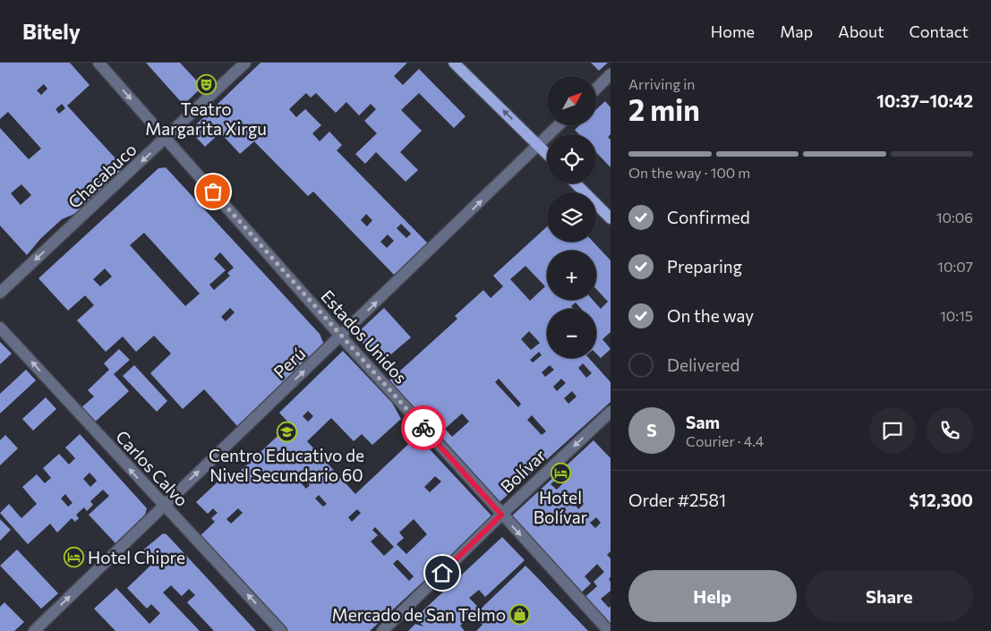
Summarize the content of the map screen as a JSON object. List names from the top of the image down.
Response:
{
  "streets": {
    "street": [
      "Chacabuco",
      "Estados Unidos",
      "Perú",
      "Carlos Calvo",
      "Bolívar"
    ]
  },
  "crossings": [
    ["Chacabuco", "Estados Unidos"],
    ["Estados Unidos", "Perú"],
    ["Estados Unidos", "Bolívar"],
    ["Perú", "Carlos Calvo"]
  ],
  "one_way": [
    "Chacabuco",
    "Perú",
    "Carlos Calvo",
    "Bolívar"
  ],
  "places": {
    "theatre": ["Teatro Margarita Xirgu"],
    "school or university": ["Centro Educativo de Nivel Secundario 60"],
    "hotel": ["Hotel Bolívar", "Hotel Chipre"],
    "shop": ["Mercado de San Telmo"]
  },
  "north": "top right",
  "page": {
    "header": "Bitely",
    "nav": [
      "Home",
      "Map",
      "About",
      "Contact"
    ],
    "heading": ["2 min", "Arriving in", "10:37–10:42"],
    "panel": [
      "Sam",
      "Courier · 4.4",
      "Order #2581",
      "$12,300"
    ],
    "map_buttons": ["+", "−"],
    "bar": "On the way · 100 m",
    "list": [
      ["Confirmed", "10:06"],
      ["Preparing", "10:07"],
      ["On the way", "10:15"],
      "Delivered"
    ],
    "round": "S",
    "buttons": ["Help", "Share"]
  }
}
